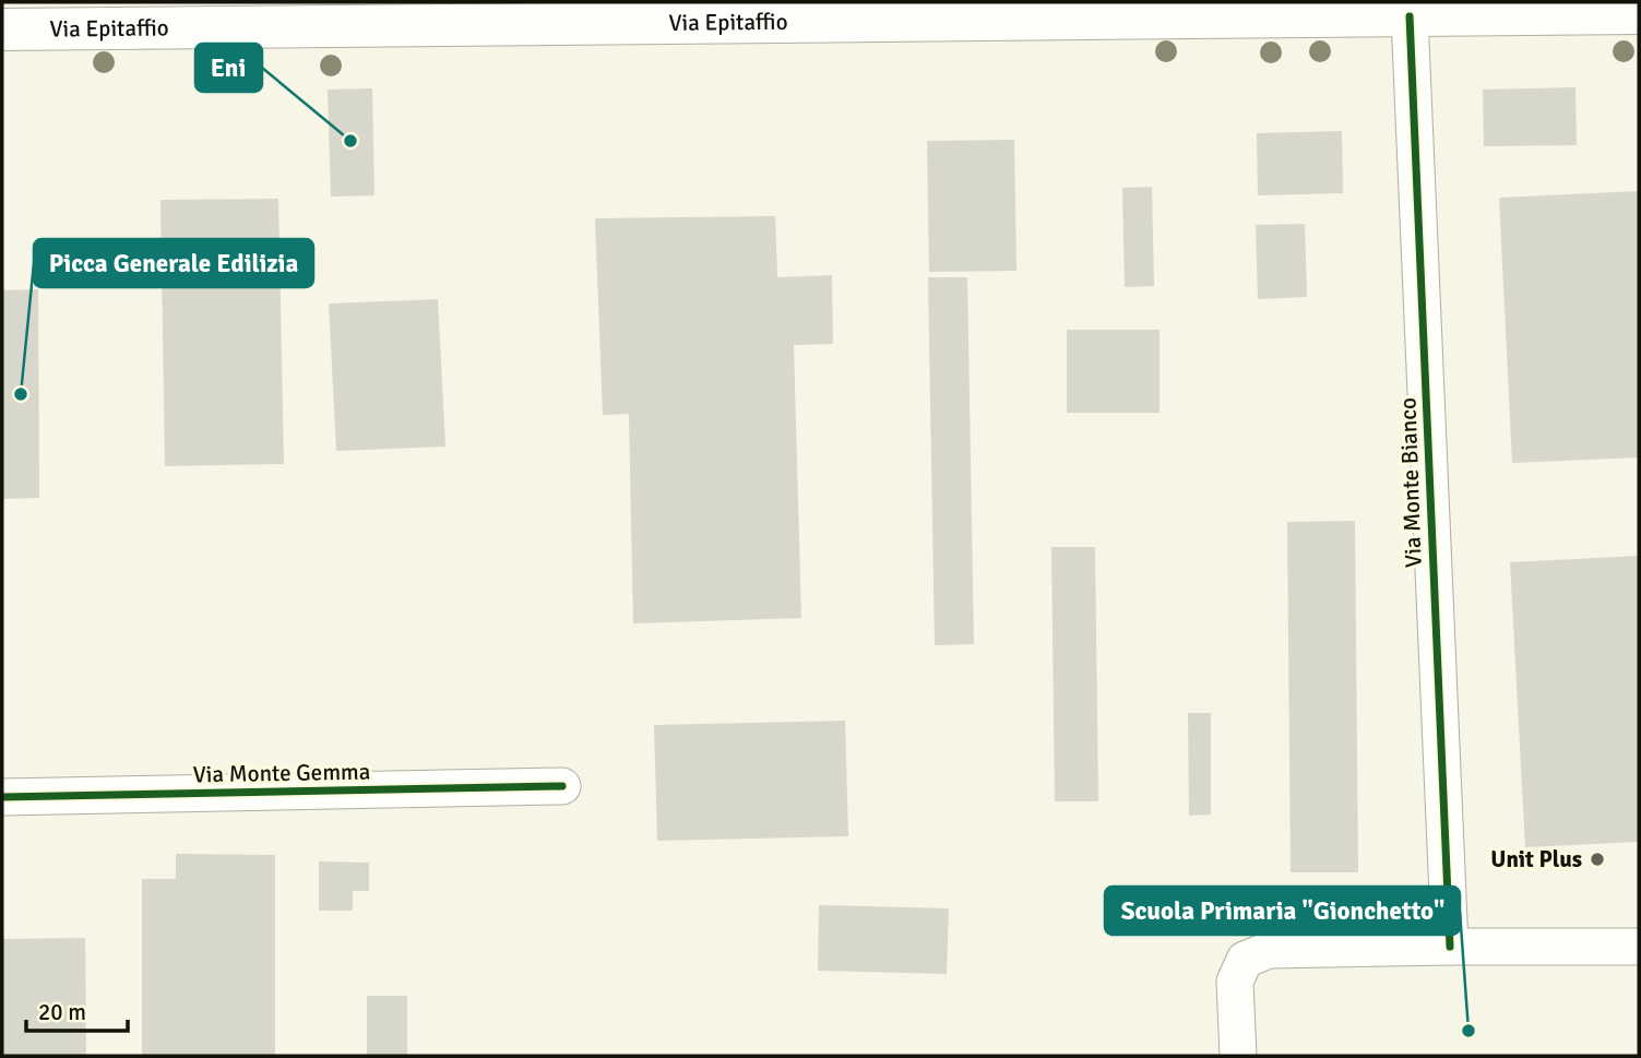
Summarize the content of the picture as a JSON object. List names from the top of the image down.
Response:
{
  "streets": {
    "main road": ["Via Epitaffio"],
    "street": ["Via Monte Bianco", "Via Monte Gemma"]
  },
  "crossings": [
    ["Via Epitaffio", "Via Monte Bianco"]
  ],
  "places": [
    "Eni",
    "Picca Generale Edilizia",
    "Unit Plus",
    "Scuola Primaria \"Gionchetto\""
  ],
  "scale_bar": "20 m"
}
